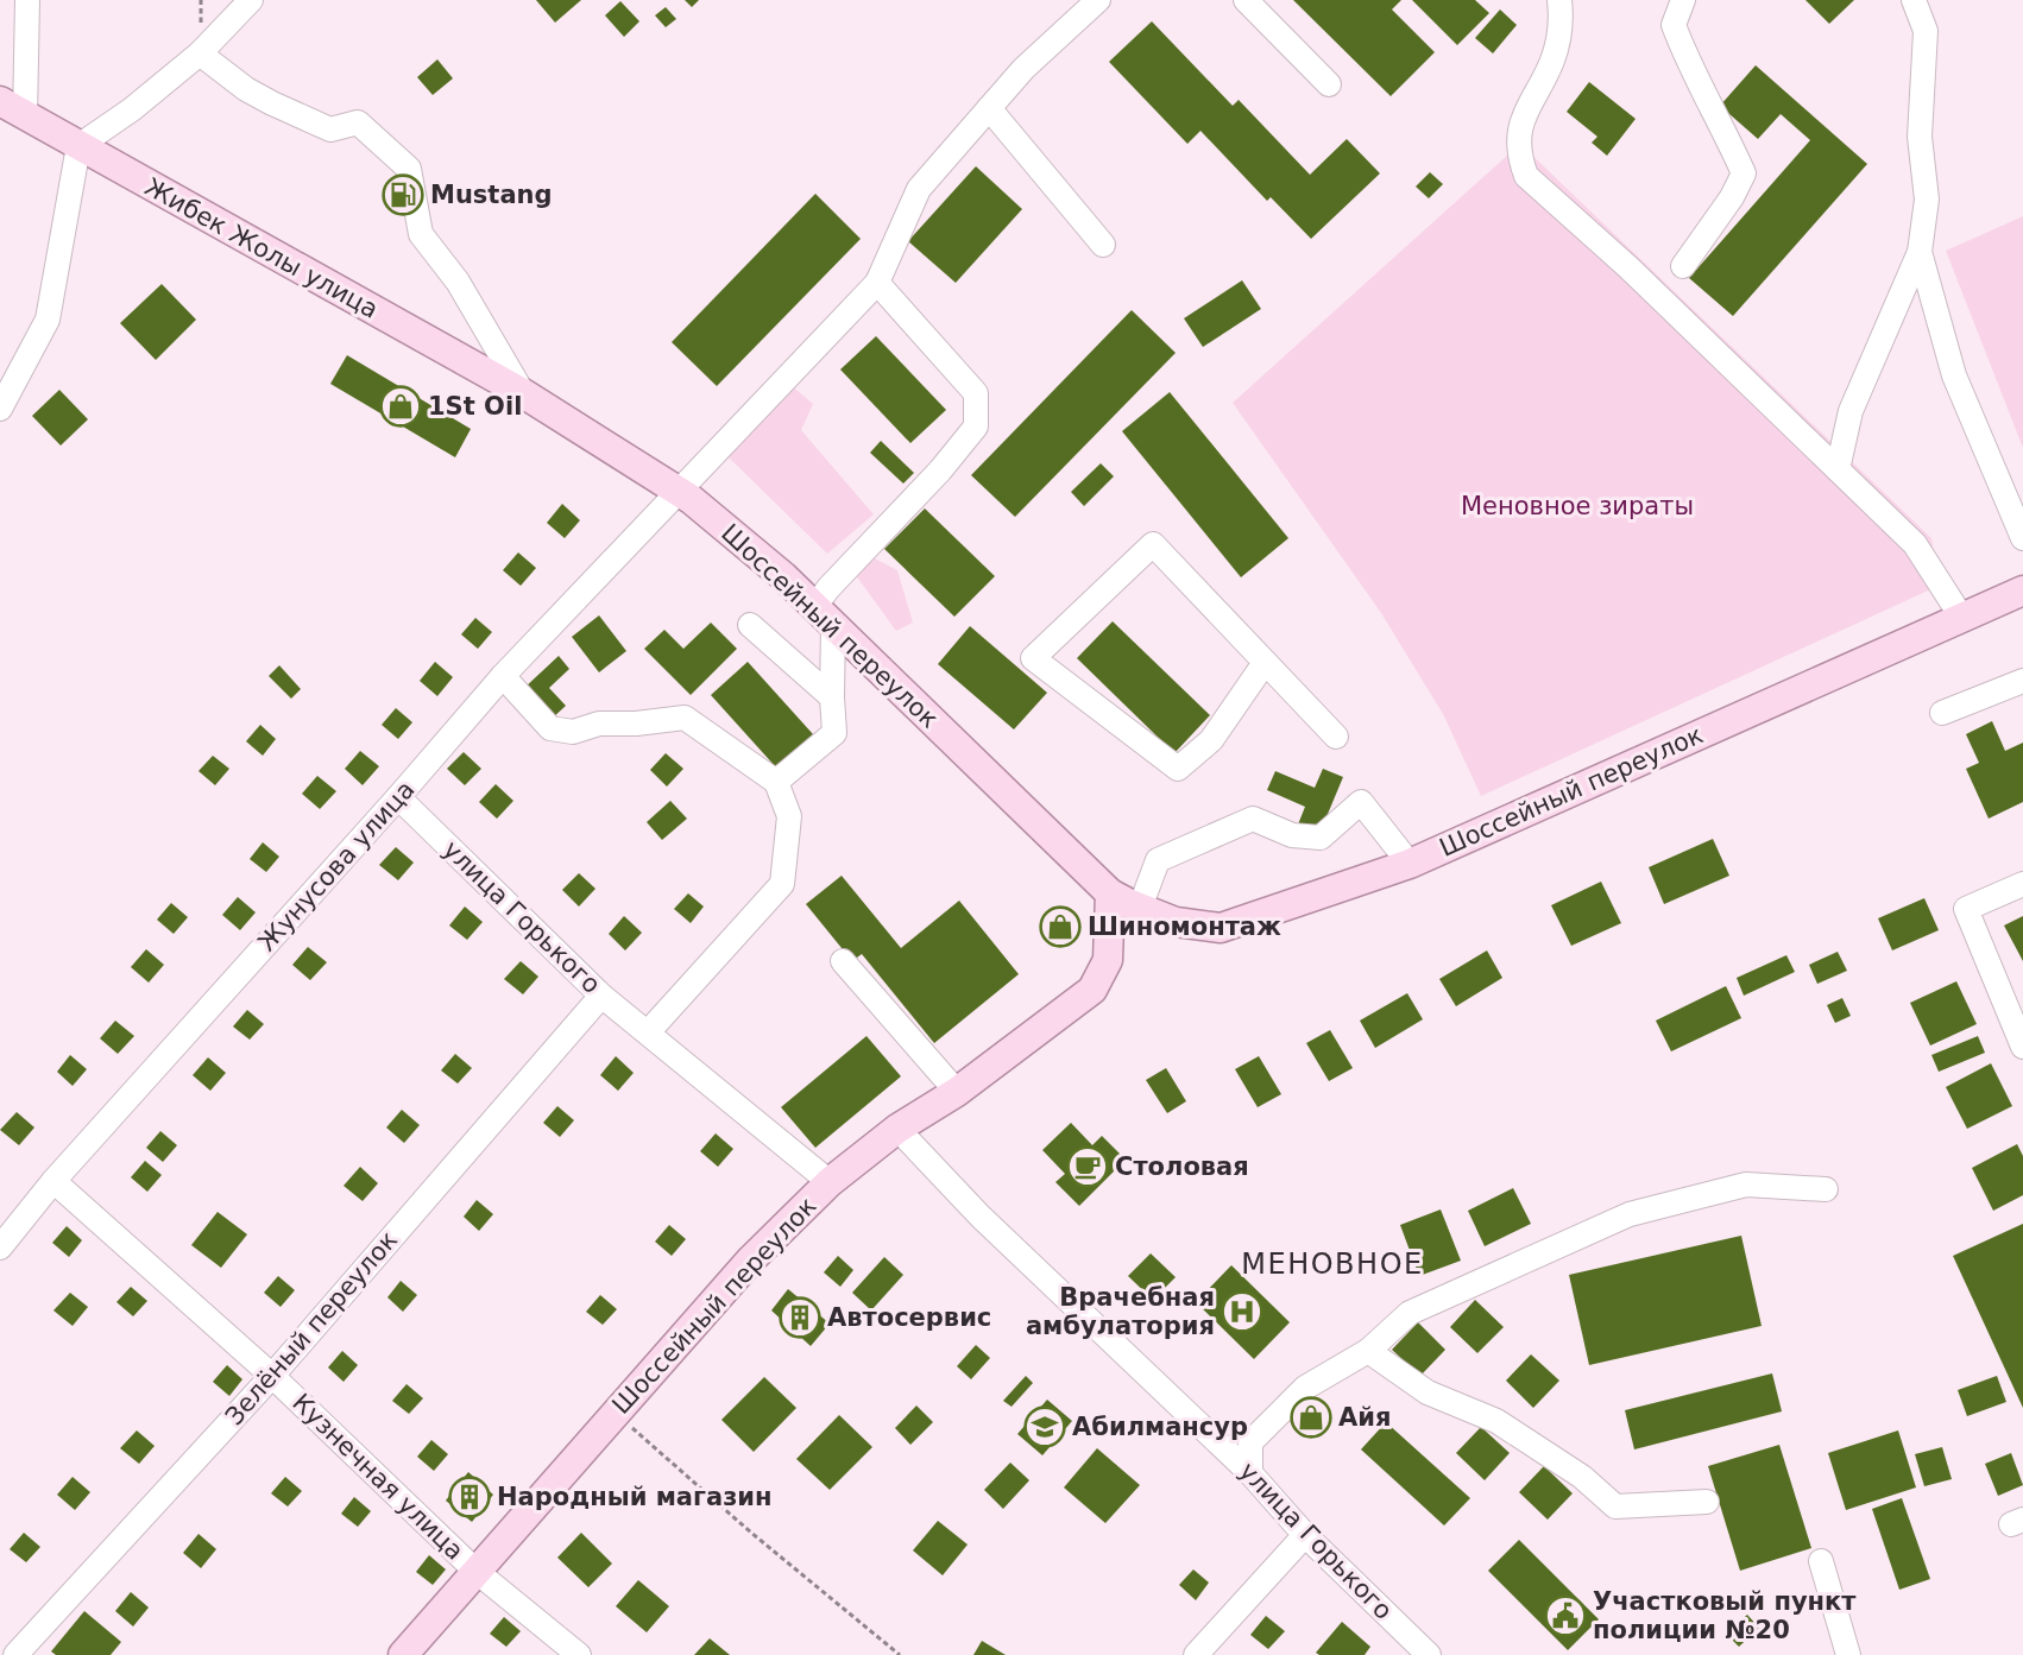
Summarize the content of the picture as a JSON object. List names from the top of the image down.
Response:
{
  "streets": {
    "main road": ["Жибек Жолы улица", "Шоссейный переулок"],
    "street": [
      "Жунусова улица",
      "улица Горького",
      "Зелёный переулок",
      "Кузнечная улица"
    ]
  },
  "crossings": [
    ["Жибек Жолы улица", "Шоссейный переулок"],
    ["Шоссейный переулок", "Жунусова улица"],
    ["Шоссейный переулок", "улица Горького"],
    ["Шоссейный переулок", "Кузнечная улица"],
    ["Жунусова улица", "улица Горького"],
    ["Жунусова улица", "Кузнечная улица"],
    ["улица Горького", "Зелёный переулок"],
    ["Зелёный переулок", "Кузнечная улица"]
  ],
  "districts": ["МЕНОВНОЕ"],
  "parks": ["Меновное зираты"],
  "places": {
    "fuel station": ["Mustang"],
    "shop": ["1St Oil", "Шиномонтаж", "Айя"],
    "cafe": ["Столовая"],
    "hospital": ["Врачебная амбулатория"],
    "building": ["Автосервис", "Народный магазин"],
    "school or university": ["Абилмансур"],
    "public building": ["Участковый пункт полиции №20"]
  }
}
